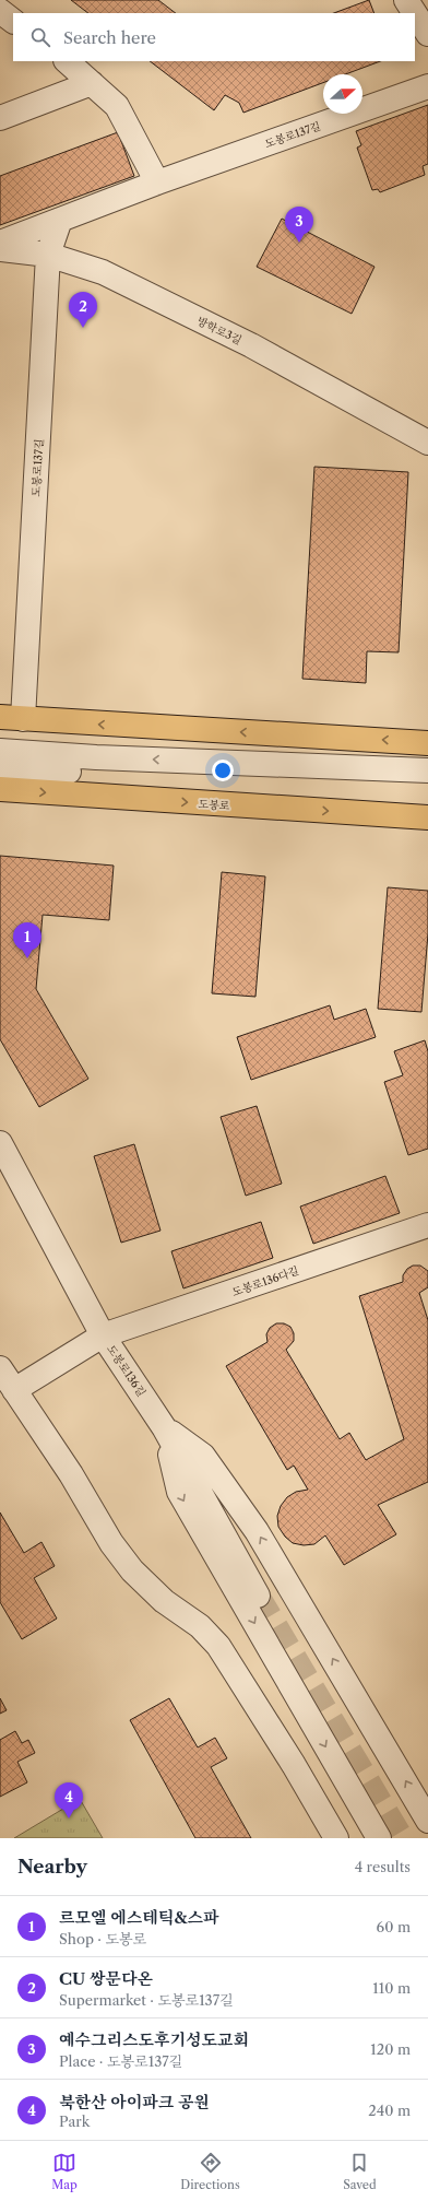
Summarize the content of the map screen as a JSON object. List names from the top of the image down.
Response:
{
  "streets": {
    "main road": ["도봉로"],
    "street": [
      "도봉로137길",
      "방학로3길",
      "도봉로136다길",
      "도봉로136길"
    ]
  },
  "crossings": [
    ["도봉로137길", "방학로3길"],
    ["도봉로136다길", "도봉로136길"]
  ],
  "north": "right",
  "page": {
    "search": "Search here",
    "pins": [
      "3",
      "2",
      "1",
      "4"
    ],
    "heading": ["Nearby", "4 results"],
    "list": [
      {
        "mark": "1",
        "name": "르모엘 에스테틱&스파",
        "note": "Shop · 도봉로",
        "value": "60 m"
      },
      {
        "mark": "2",
        "name": "CU 쌍문다온",
        "note": "Supermarket · 도봉로137길",
        "value": "110 m"
      },
      {
        "mark": "3",
        "name": "예수그리스도후기성도교회",
        "note": "Place · 도봉로137길",
        "value": "120 m"
      },
      {
        "mark": "4",
        "name": "북한산 아이파크 공원",
        "note": "Park",
        "value": "240 m"
      }
    ],
    "nav": ["Map", "Directions", "Saved"]
  }
}
